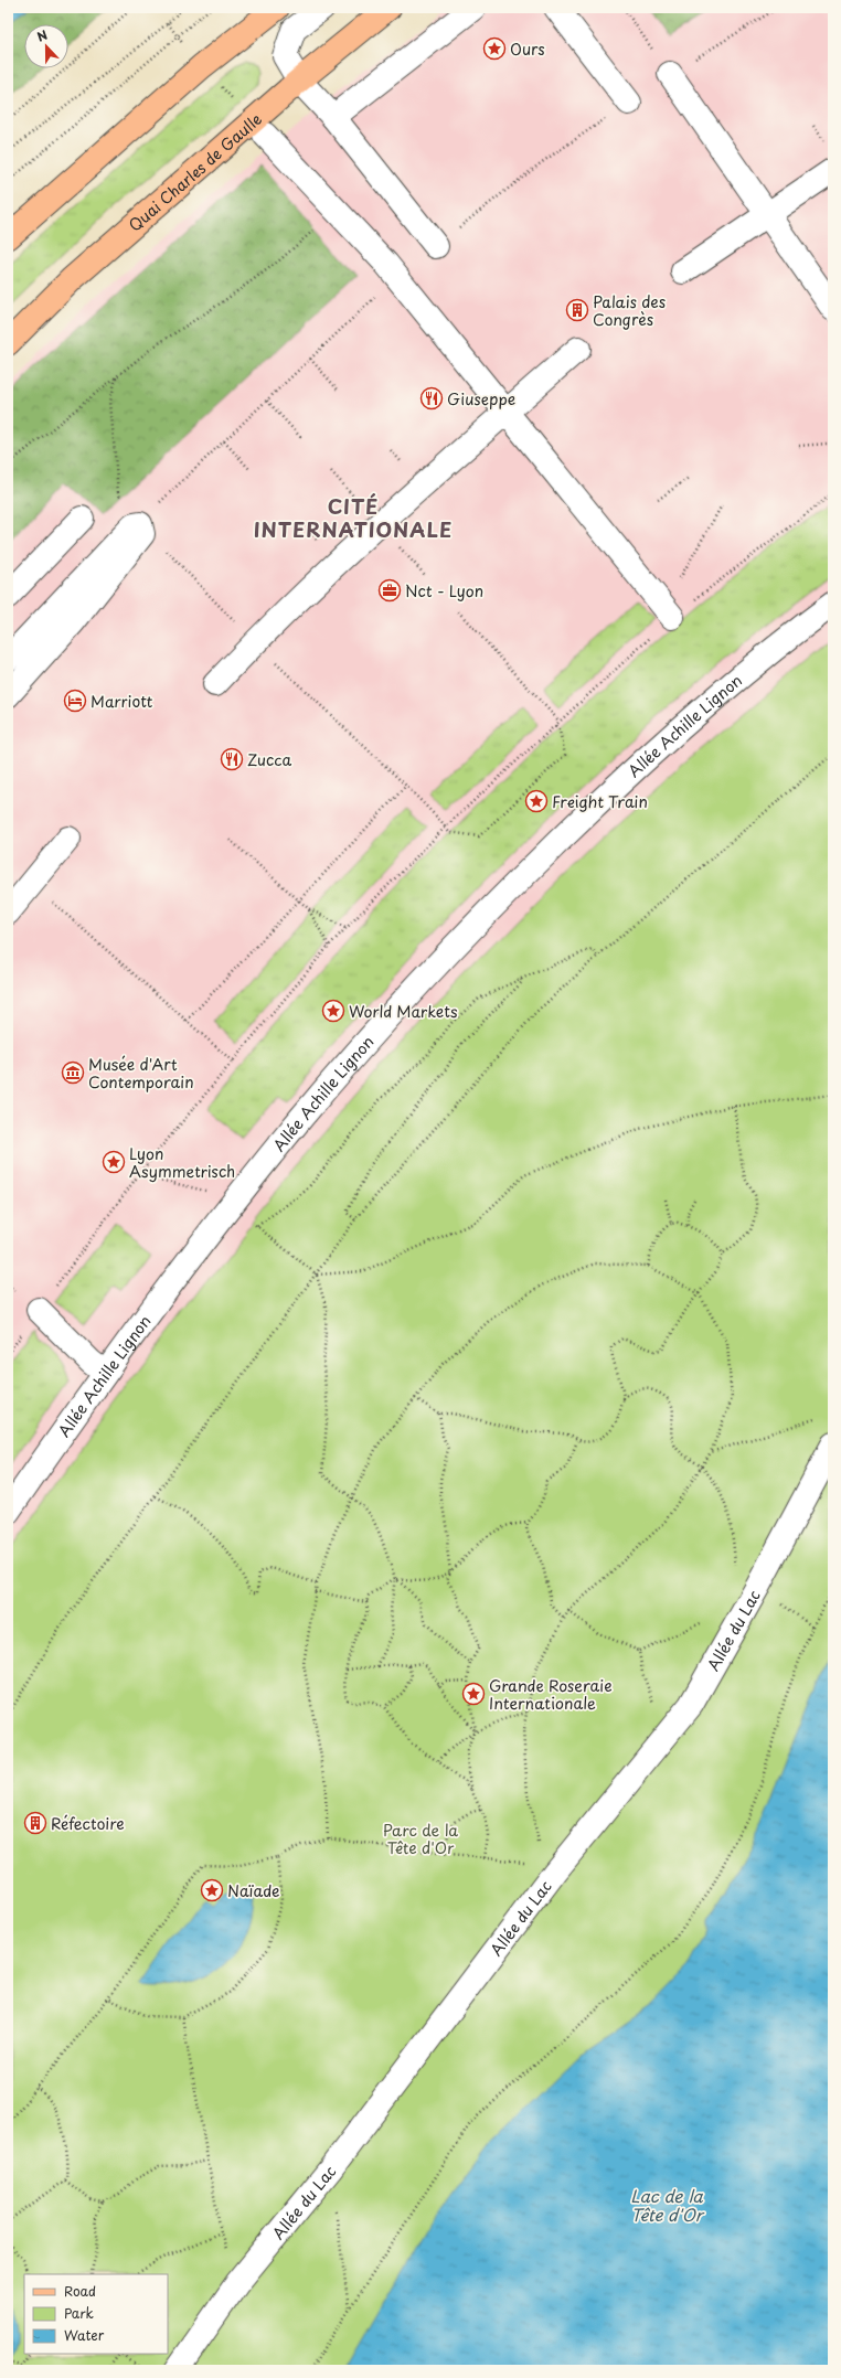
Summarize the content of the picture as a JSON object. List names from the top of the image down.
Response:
{
  "streets": {
    "main road": ["Quai Charles de Gaulle"],
    "street": ["Allée Achille Lignon", "Allée du Lac"]
  },
  "districts": ["CITÉ INTERNATIONALE"],
  "water": ["Lac de la Tête d'Or"],
  "parks": ["Parc de la Tête d'Or"],
  "places": {
    "place": [
      "Ours",
      "Freight Train",
      "World Markets",
      "Lyon Asymmetrisch",
      "Grande Roseraie Internationale",
      "Naïade"
    ],
    "building": ["Palais des Congrès", "Réfectoire"],
    "restaurant": ["Giuseppe", "Zucca"],
    "office": ["Nct - Lyon"],
    "hotel": ["Marriott"],
    "museum": ["Musée d'Art Contemporain"]
  },
  "legend": ["Road", "Park", "Water"],
  "north": "top"
}
